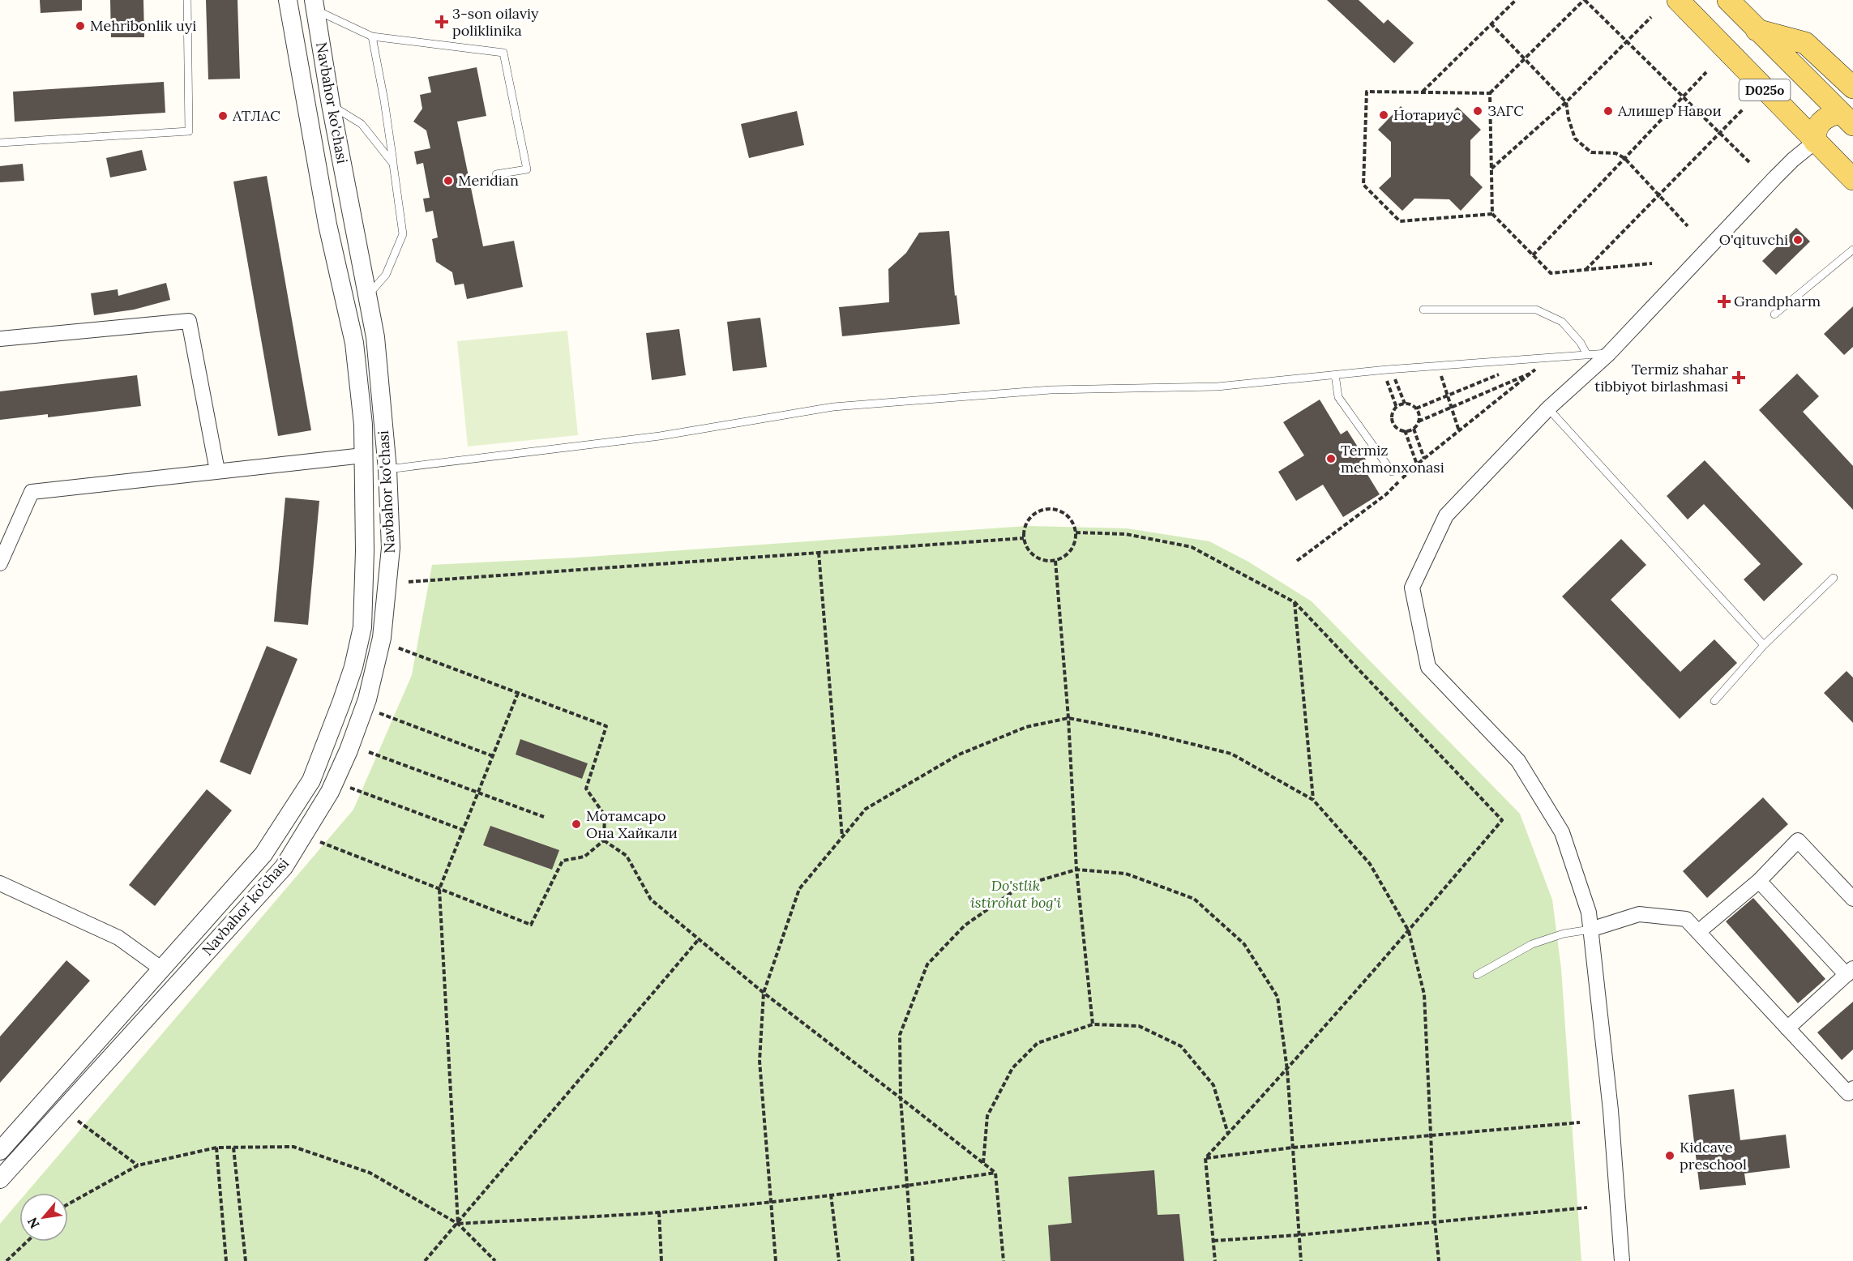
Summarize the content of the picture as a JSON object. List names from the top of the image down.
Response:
{
  "streets": {
    "main road": ["D025o"],
    "street": ["Navbahor ko'chasi"]
  },
  "parks": ["Do'stlik istirohat bog'i"],
  "places": {
    "health": ["3-son oilaviy poliklinika", "Grandpharm", "Termiz shahar tibbiyot birlashmasi"],
    "other": [
      "Mehribonlik uyi",
      "ЗАГС",
      "Алишер Навои",
      "Нотариус",
      "АТЛАС",
      "Meridian",
      "O'qituvchi",
      "Termiz mehmonxonasi",
      "Мотамсаро Она Хайкали",
      "Kidcave preschool"
    ]
  },
  "north": "bottom left"
}
